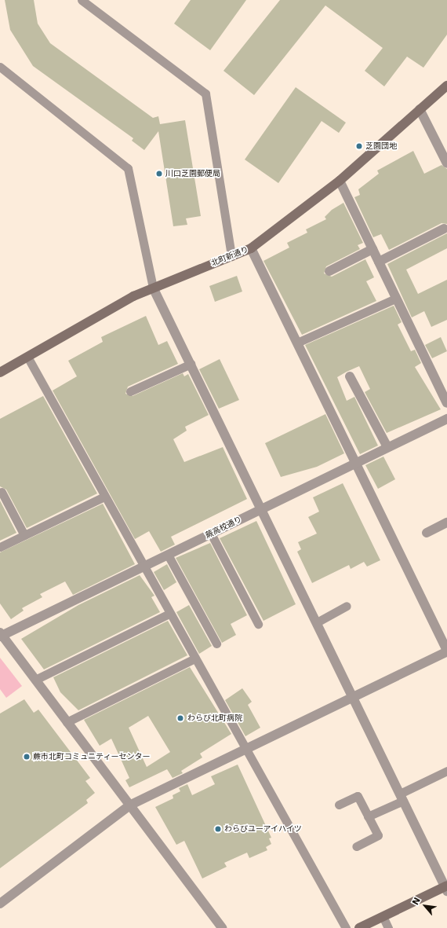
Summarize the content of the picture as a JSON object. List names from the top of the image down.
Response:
{
  "streets": {
    "street": ["北町新通り", "蕨高校通り"]
  },
  "places": [
    "芝園団地",
    "川口芝園郵便局",
    "わらび北町病院",
    "蕨市北町コミュニティーセンター",
    "わらびユーアイハイツ"
  ],
  "north": "top left"
}
